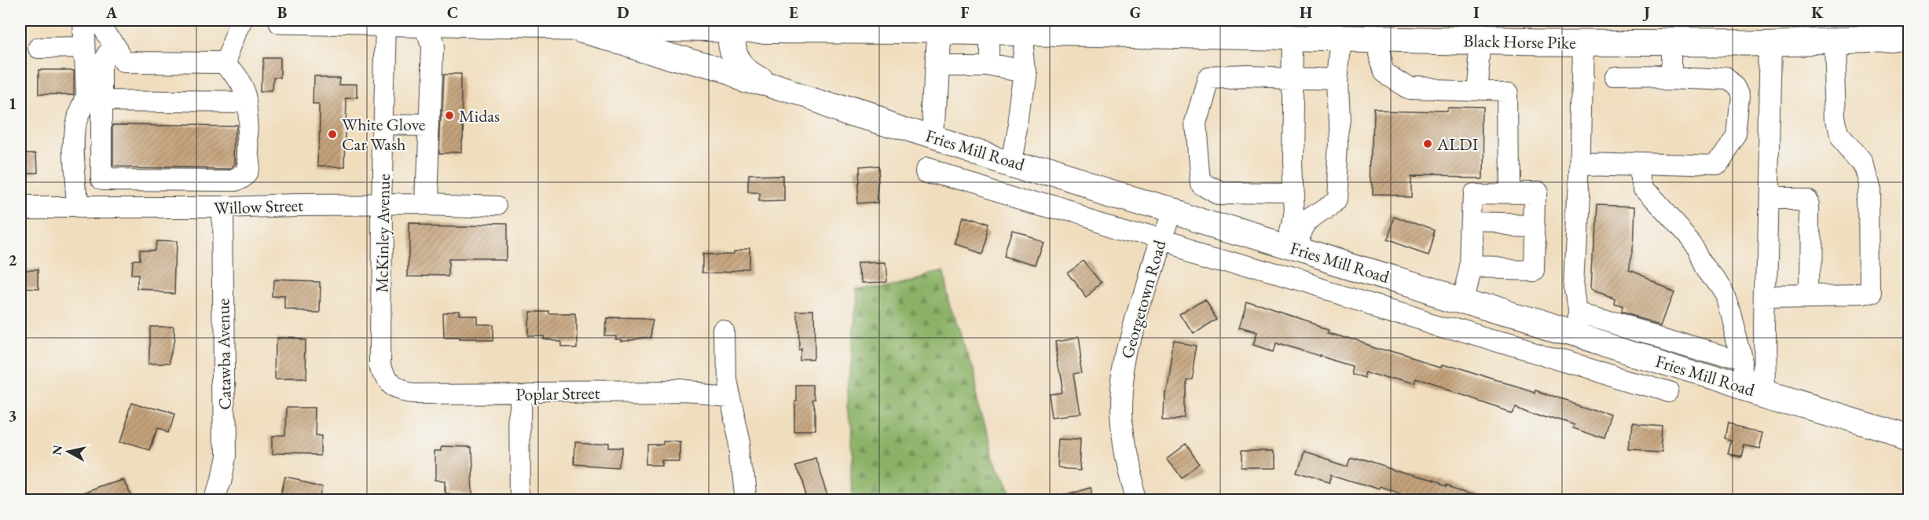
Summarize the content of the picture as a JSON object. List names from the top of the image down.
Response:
{
  "streets": {
    "highway": ["Black Horse Pike"],
    "main road": ["Fries Mill Road"],
    "street": [
      "Willow Street",
      "McKinley Avenue",
      "Georgetown Road",
      "Catawba Avenue",
      "Poplar Street"
    ]
  },
  "crossings": [
    ["Black Horse Pike", "Fries Mill Road"],
    ["Black Horse Pike", "McKinley Avenue"],
    ["Fries Mill Road", "Georgetown Road"],
    ["Willow Street", "McKinley Avenue"],
    ["Willow Street", "Catawba Avenue"],
    ["McKinley Avenue", "Poplar Street"]
  ],
  "places": ["Midas", "White Glove Car Wash", "ALDI"],
  "north": "left",
  "grid": {
    "columns": [
      "A",
      "B",
      "C",
      "D",
      "E",
      "F",
      "G",
      "H",
      "I",
      "J",
      "K"
    ],
    "rows": ["1", "2", "3"]
  }
}
